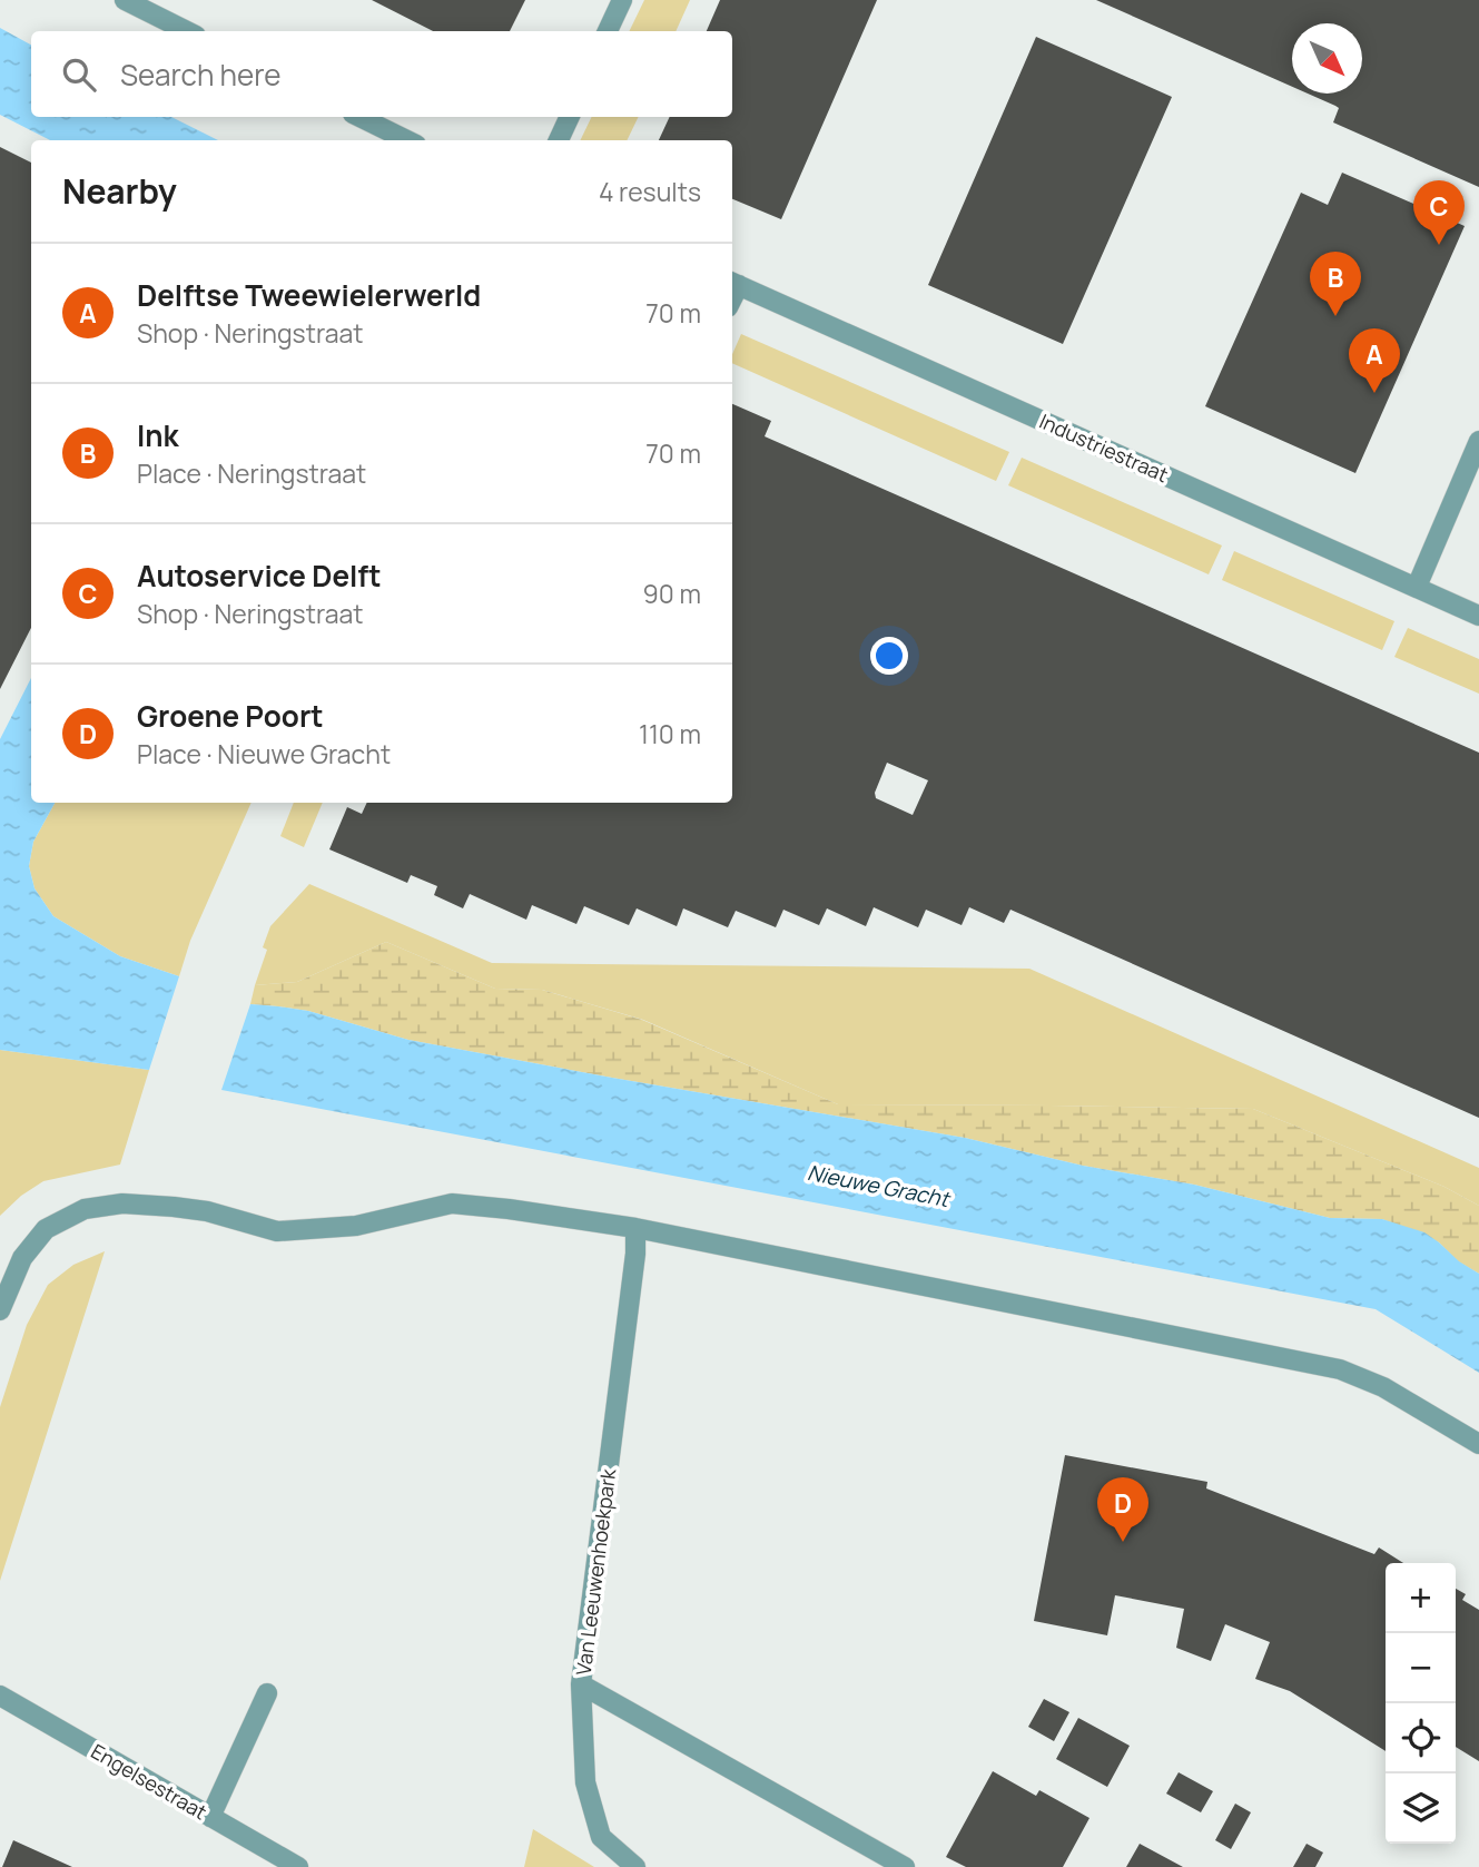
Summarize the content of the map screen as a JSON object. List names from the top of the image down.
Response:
{
  "streets": {
    "street": ["Industriestraat", "Van Leeuwenhoekpark", "Engelsestraat"]
  },
  "water": ["Nieuwe Gracht"],
  "north": "bottom right",
  "page": {
    "search": "Search here",
    "heading": ["Nearby", "4 results"],
    "pins": [
      "C",
      "B",
      "A",
      "D"
    ],
    "list": [
      {
        "mark": "A",
        "name": "Delftse Tweewielerwerld",
        "note": "Shop · Neringstraat",
        "value": "70 m"
      },
      {
        "mark": "B",
        "name": "Ink",
        "note": "Place · Neringstraat",
        "value": "70 m"
      },
      {
        "mark": "C",
        "name": "Autoservice Delft",
        "note": "Shop · Neringstraat",
        "value": "90 m"
      },
      {
        "mark": "D",
        "name": "Groene Poort",
        "note": "Place · Nieuwe Gracht",
        "value": "110 m"
      }
    ],
    "map_buttons": ["+", "−"]
  }
}
